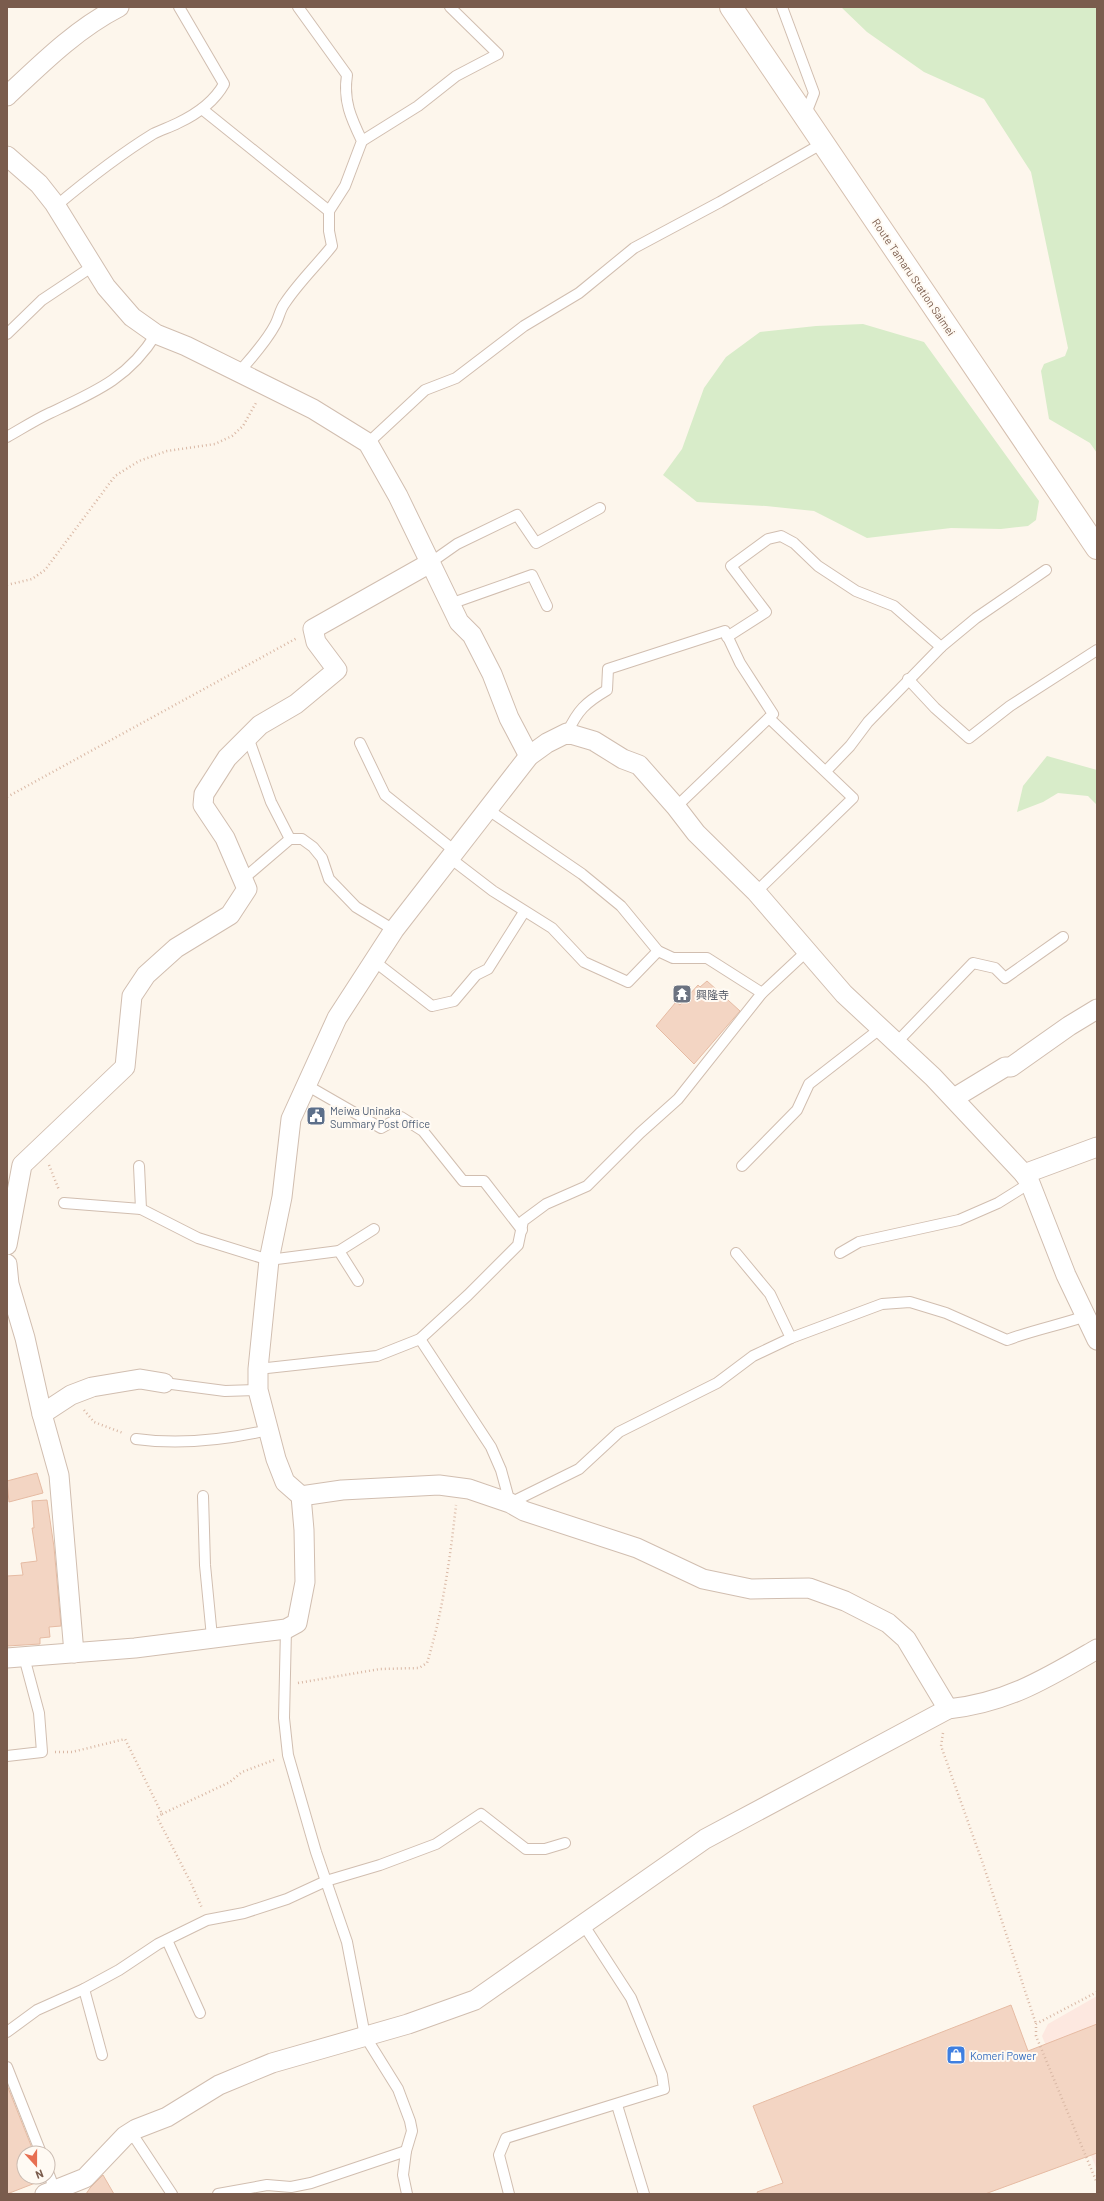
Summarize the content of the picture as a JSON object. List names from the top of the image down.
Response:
{
  "streets": {
    "main road": ["Route Tamaru Station Saimei"]
  },
  "places": {
    "temple": ["興隆寺"],
    "public building": ["Meiwa Uninaka Summary Post Office"],
    "shop": ["Komeri Power"]
  },
  "north": "bottom"
}
